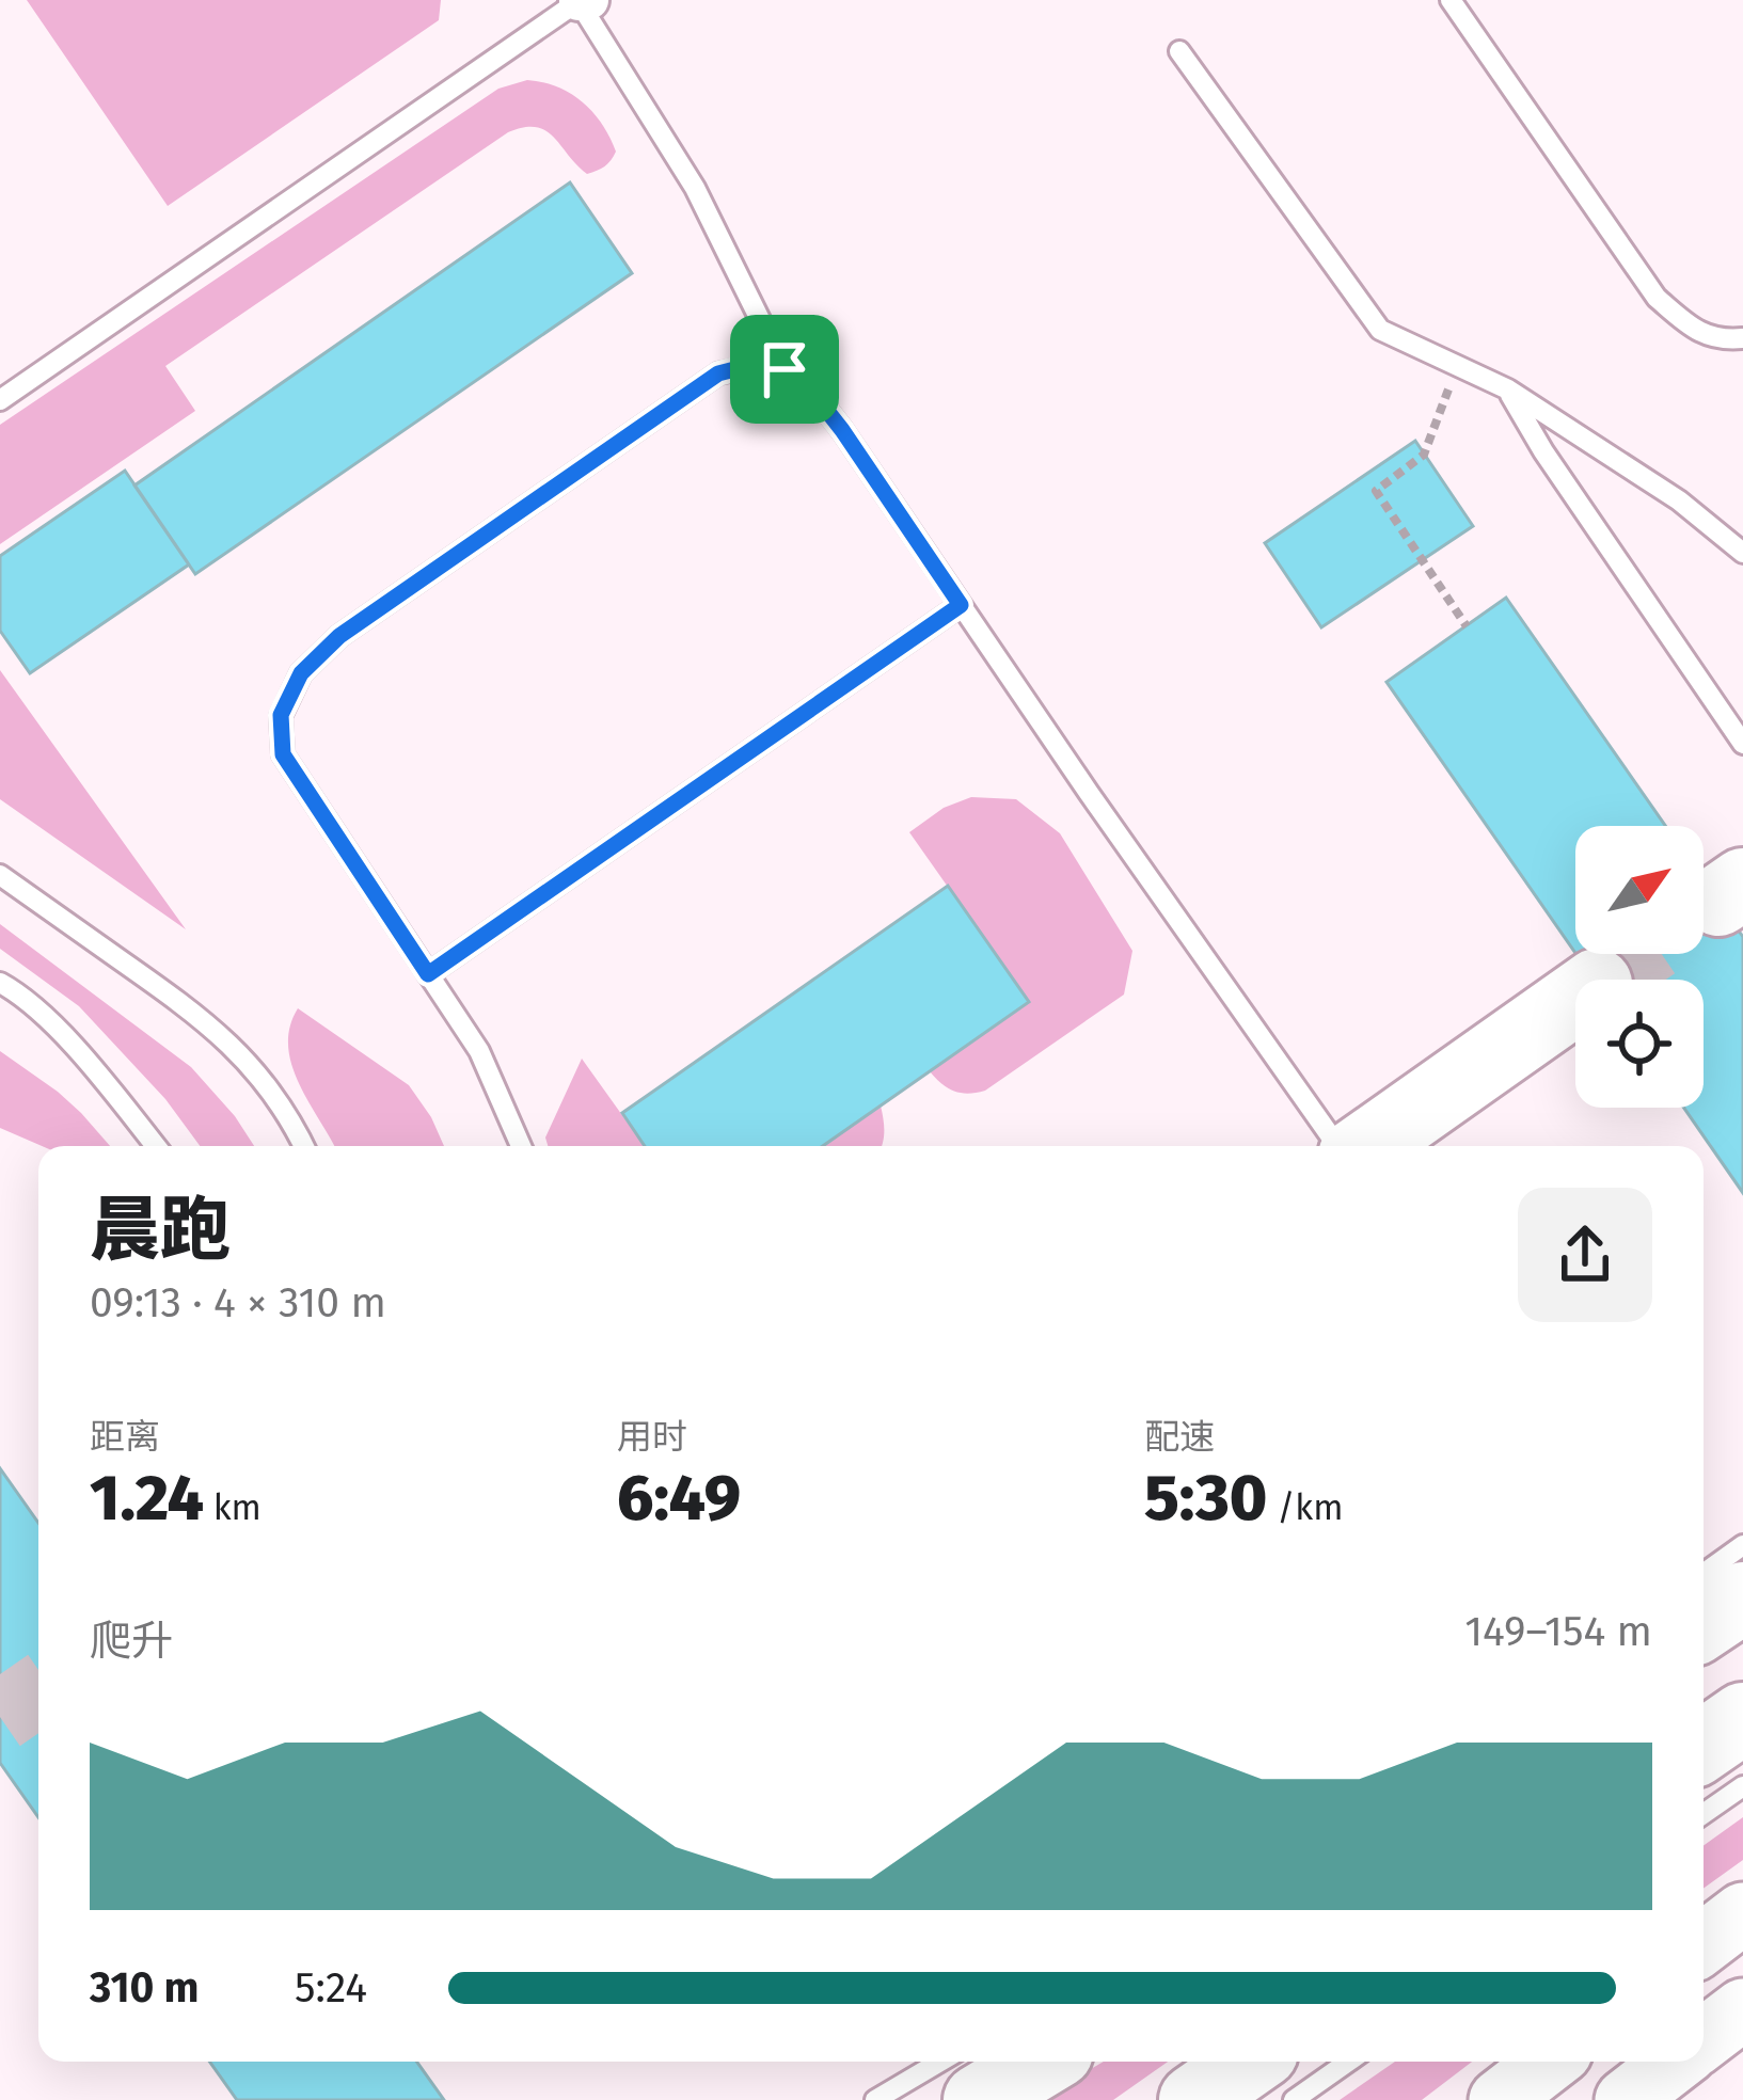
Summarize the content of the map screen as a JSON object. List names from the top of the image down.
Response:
{
  "north": "top right",
  "page": {
    "heading": ["晨跑", "09:13 · 4 × 310 m"],
    "stats": [
      ["距离", "1.24 km"],
      ["用时", "6:49"],
      ["配速", "5:30 /km"]
    ],
    "chart": ["爬升", "149–154 m"],
    "list": [
      {
        "name": "310 m",
        "note": "5:24"
      }
    ]
  }
}
